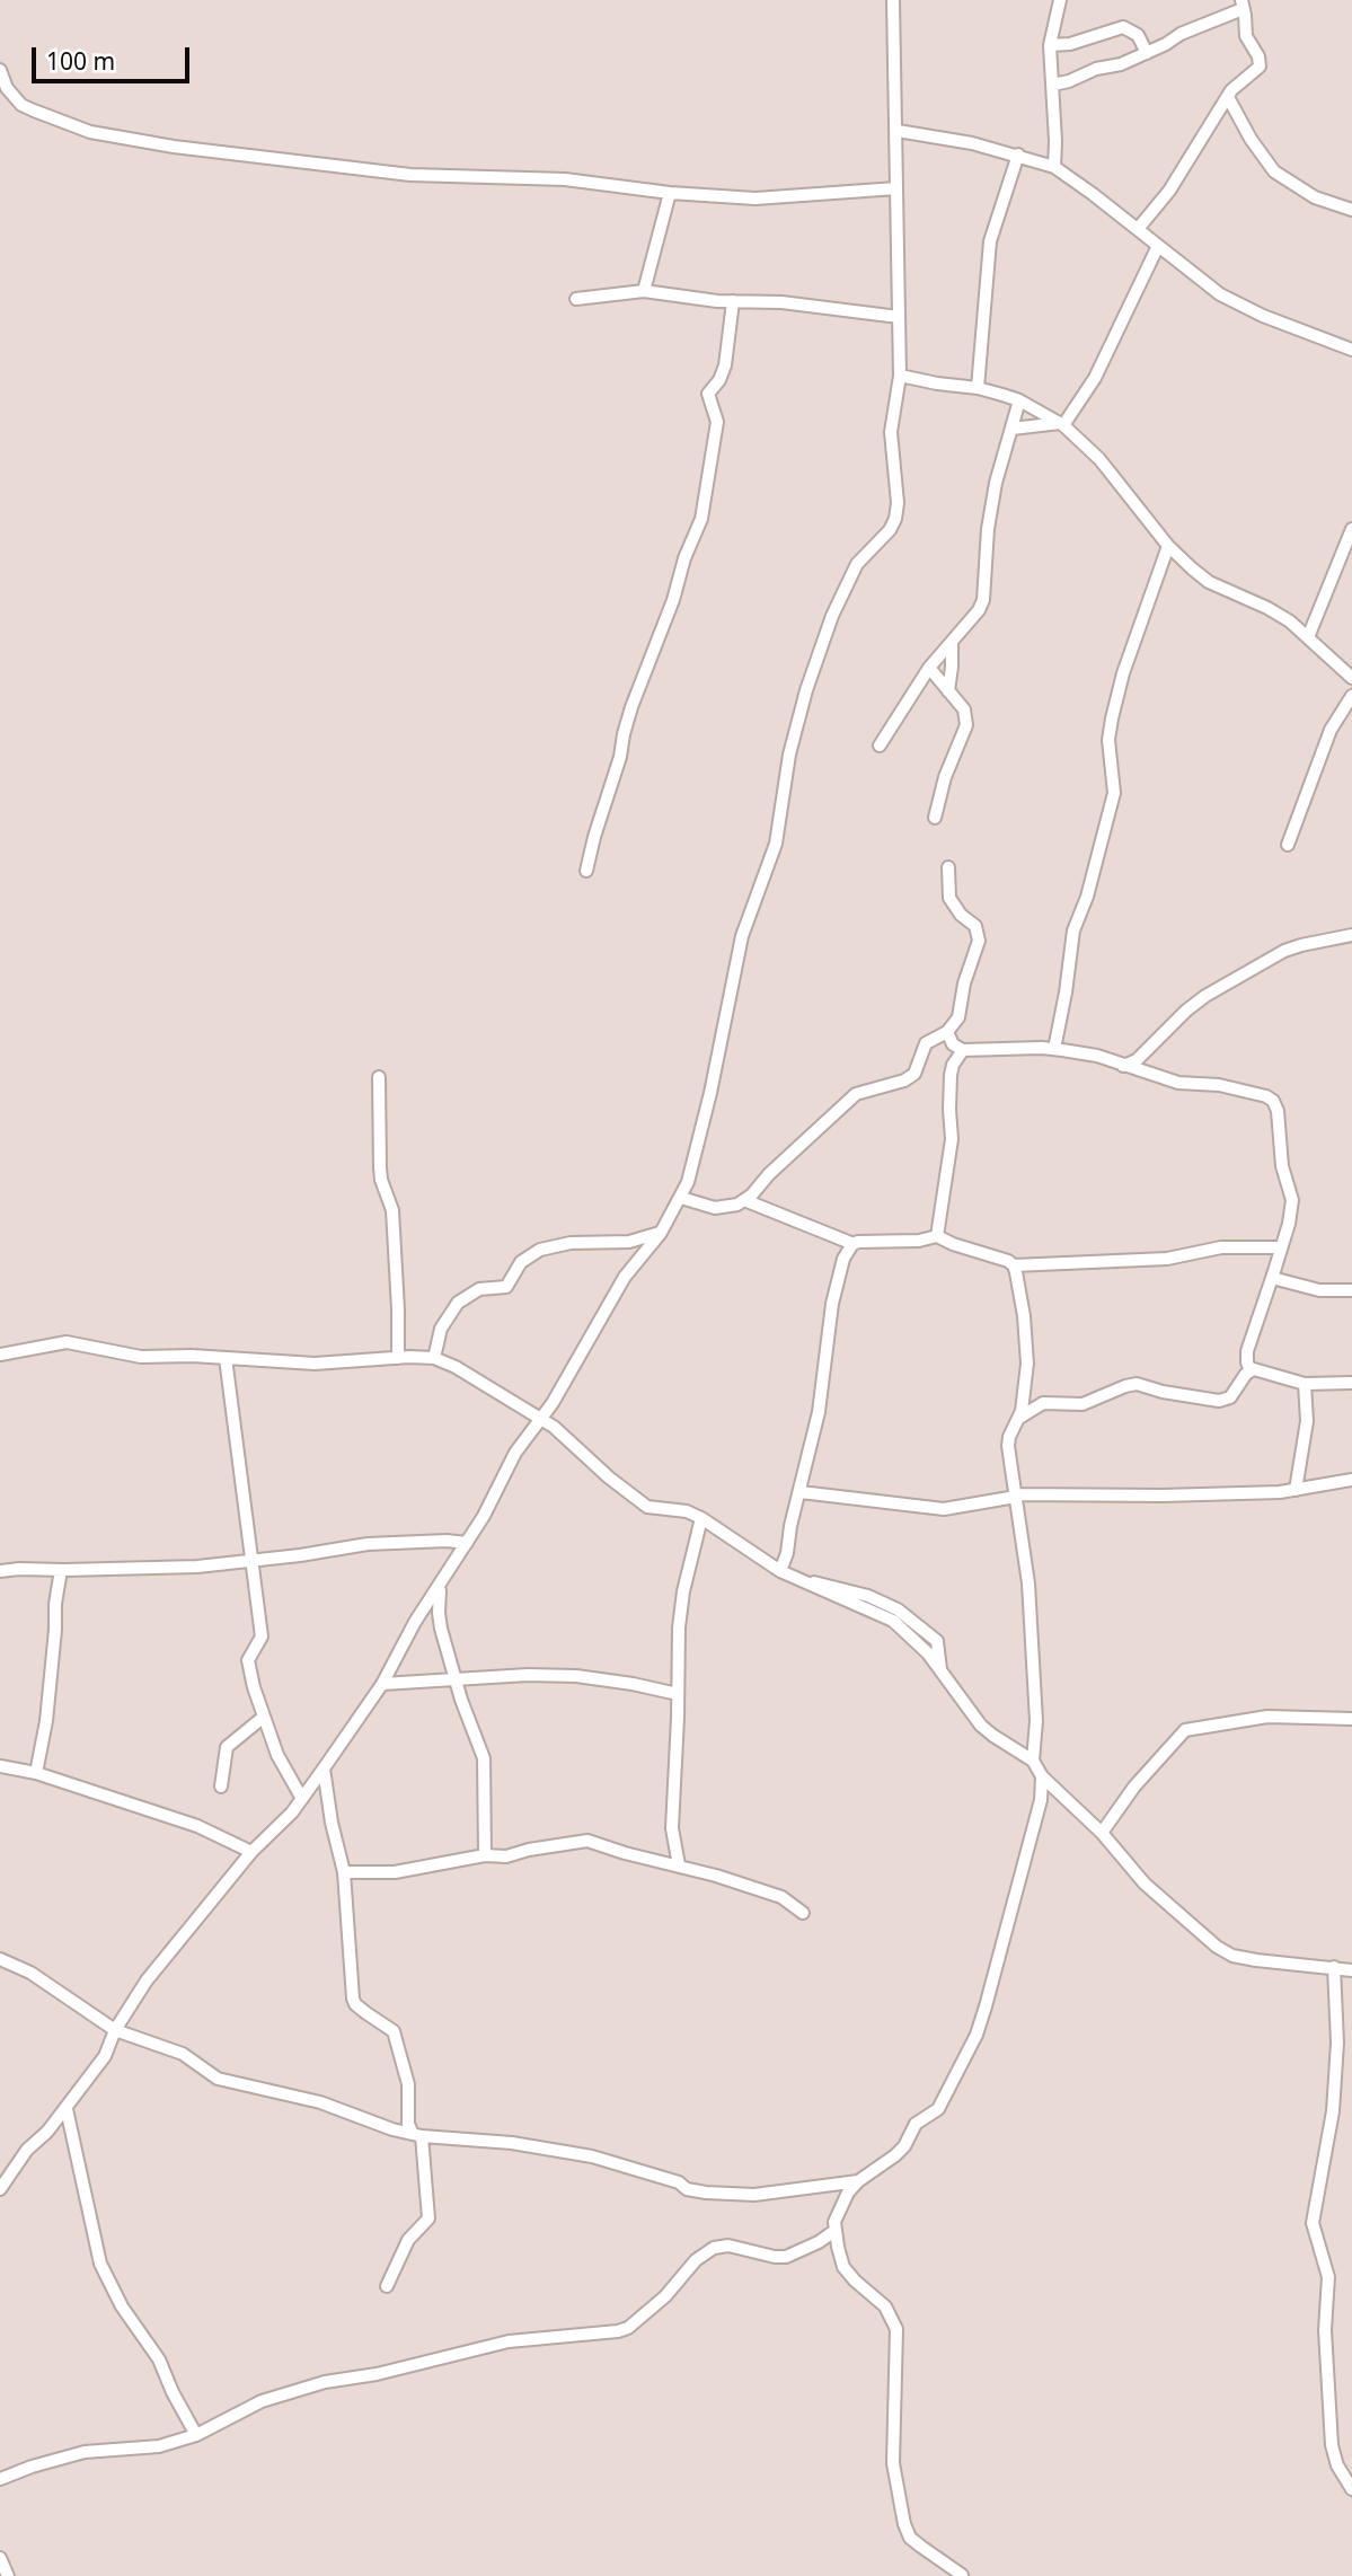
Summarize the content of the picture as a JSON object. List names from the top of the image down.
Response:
{
  "scale_bar": "100 m"
}
